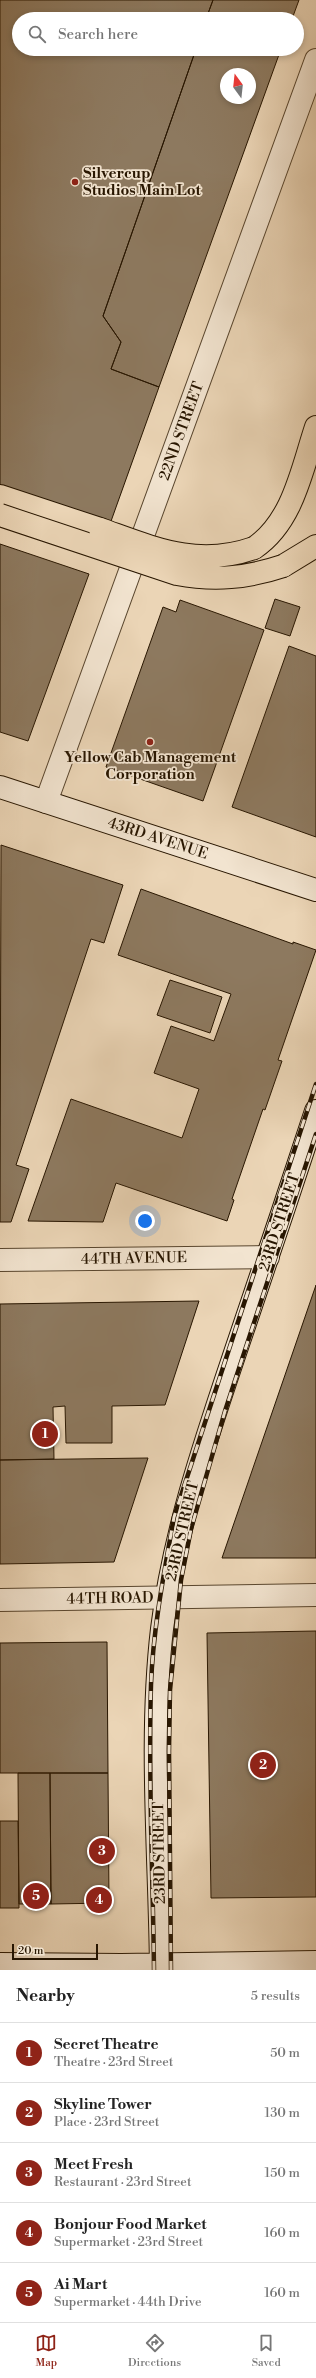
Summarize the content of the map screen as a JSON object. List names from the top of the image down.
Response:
{
  "streets": {
    "street": [
      "22ND STREET",
      "43RD AVENUE",
      "23RD STREET",
      "44TH AVENUE",
      "44TH ROAD"
    ]
  },
  "crossings": [
    ["22ND STREET", "43RD AVENUE"],
    ["23RD STREET", "44TH AVENUE"],
    ["23RD STREET", "44TH ROAD"]
  ],
  "places": ["Silvercup Studios Main Lot", "Yellow Cab Management Corporation"],
  "scale_bar": "20 m",
  "north": "top",
  "page": {
    "search": "Search here",
    "pins": [
      "1",
      "2",
      "3",
      "5",
      "4"
    ],
    "scale": "20 m",
    "heading": ["Nearby", "5 results"],
    "list": [
      {
        "mark": "1",
        "name": "Secret Theatre",
        "note": "Theatre · 23rd Street",
        "value": "50 m"
      },
      {
        "mark": "2",
        "name": "Skyline Tower",
        "note": "Place · 23rd Street",
        "value": "130 m"
      },
      {
        "mark": "3",
        "name": "Meet Fresh",
        "note": "Restaurant · 23rd Street",
        "value": "150 m"
      },
      {
        "mark": "4",
        "name": "Bonjour Food Market",
        "note": "Supermarket · 23rd Street",
        "value": "160 m"
      },
      {
        "mark": "5",
        "name": "Ai Mart",
        "note": "Supermarket · 44th Drive",
        "value": "160 m"
      }
    ],
    "nav": ["Map", "Directions", "Saved"]
  }
}
